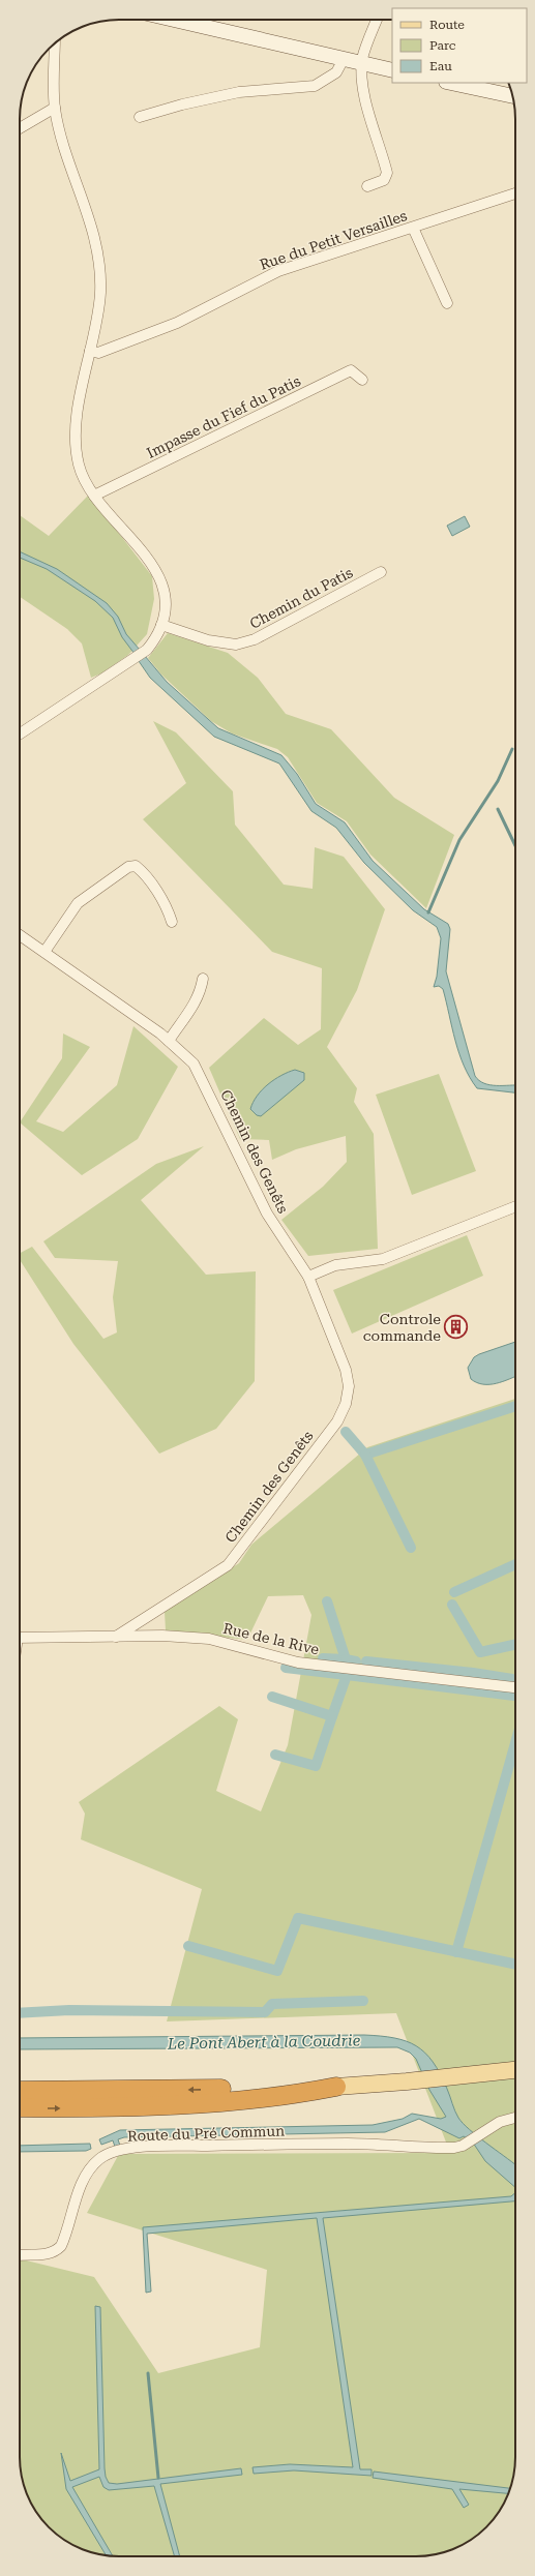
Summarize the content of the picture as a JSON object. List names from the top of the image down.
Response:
{
  "streets": {
    "street": [
      "Rue du Petit Versailles",
      "Impasse du Fief du Patis",
      "Chemin du Patis",
      "Chemin des Genêts",
      "Rue de la Rive",
      "Route du Pré Commun"
    ]
  },
  "crossings": [
    ["Chemin des Genêts", "Rue de la Rive"]
  ],
  "water": ["Le Pont Abert à la Coudrie"],
  "places": {
    "building": ["Controle commande"]
  },
  "legend": ["Route", "Parc", "Eau"]
}
